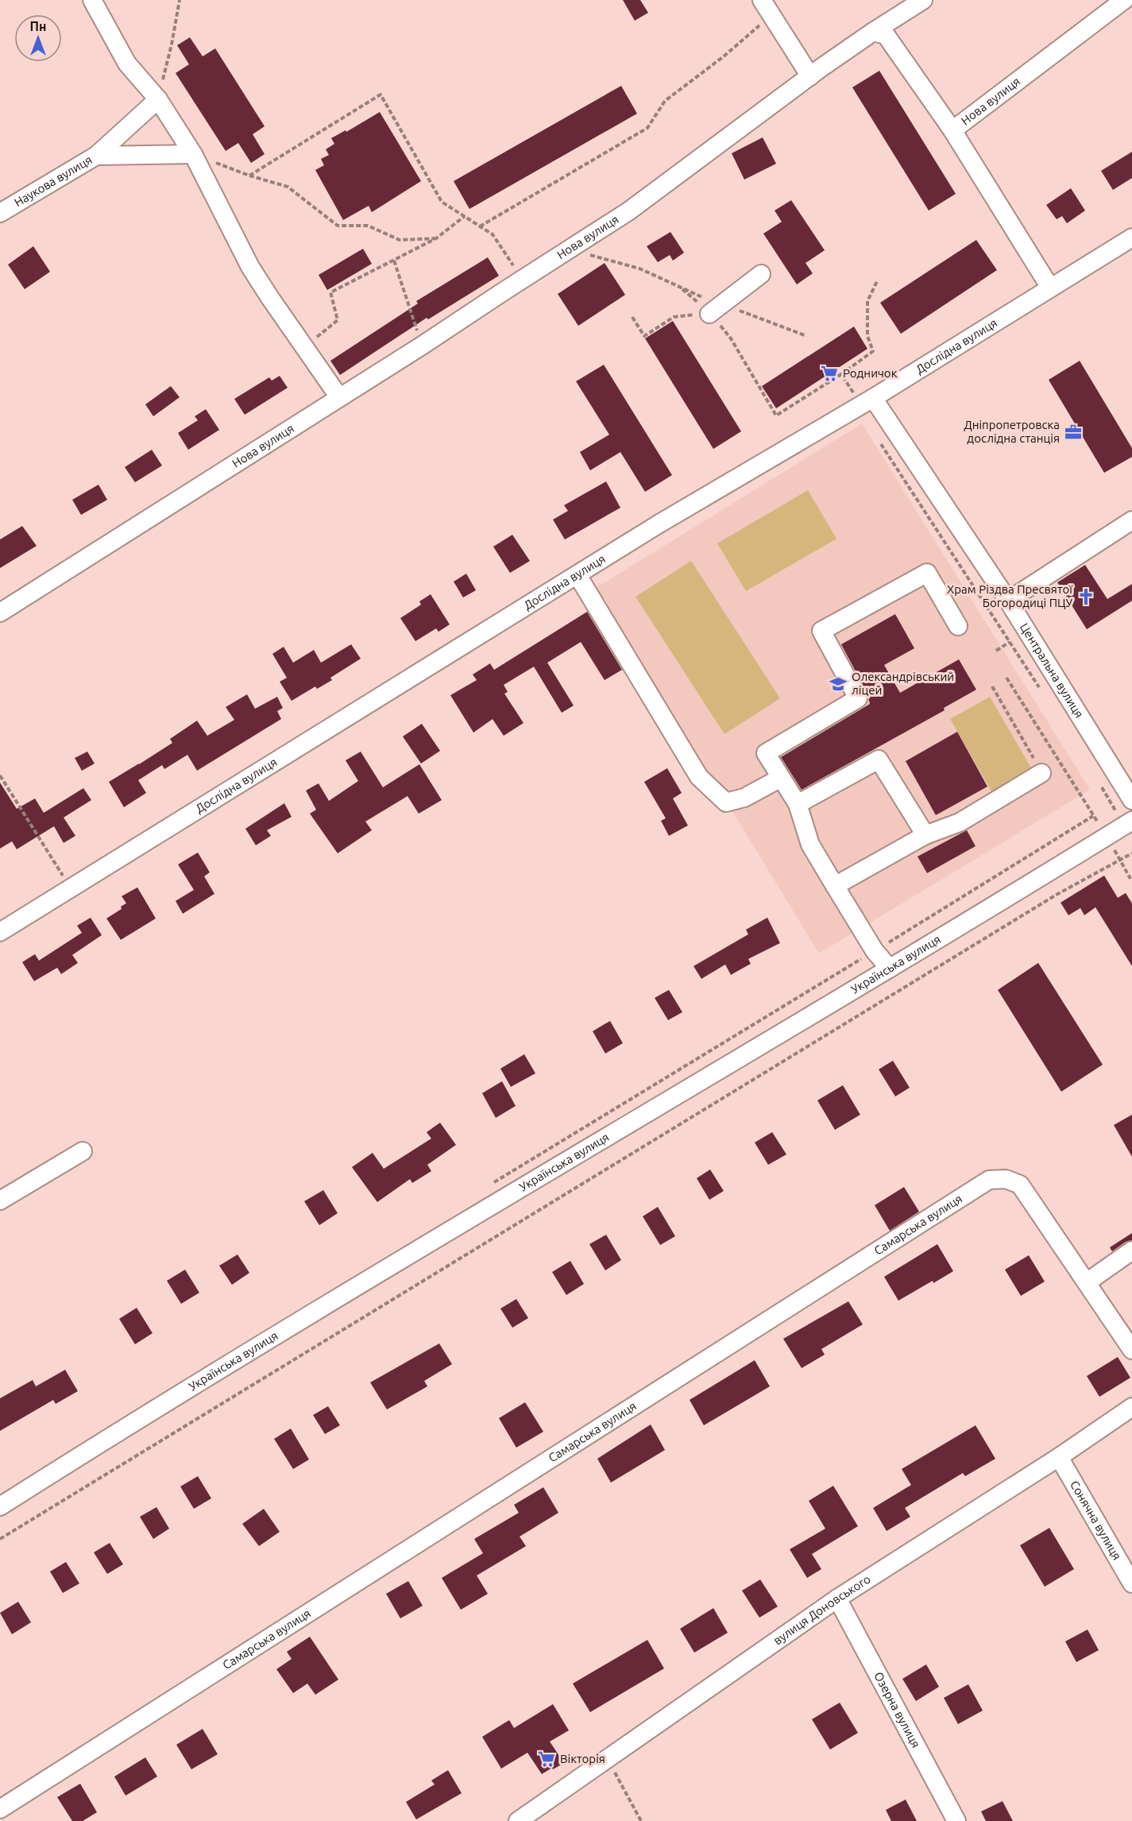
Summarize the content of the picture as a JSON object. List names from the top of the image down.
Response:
{
  "streets": {
    "street": [
      "Нова вулиця",
      "Наукова вулиця",
      "Дослідна вулиця",
      "Центральна вулиця",
      "Українська вулиця",
      "Самарська вулиця",
      "Сонячна вулиця",
      "вулиця Доновського",
      "Озерна вулиця"
    ]
  },
  "crossings": [
    ["Дослідна вулиця", "Центральна вулиця"],
    ["Сонячна вулиця", "вулиця Доновського"],
    ["вулиця Доновського", "Озерна вулиця"]
  ],
  "places": {
    "supermarket": ["Родничок", "Вікторія"],
    "office": ["Дніпропетровска дослідна станція"],
    "church": ["Храм Різдва Пресвятої Богородиці ПЦУ"],
    "school or university": ["Олександрівський ліцей"]
  },
  "north": "top"
}
